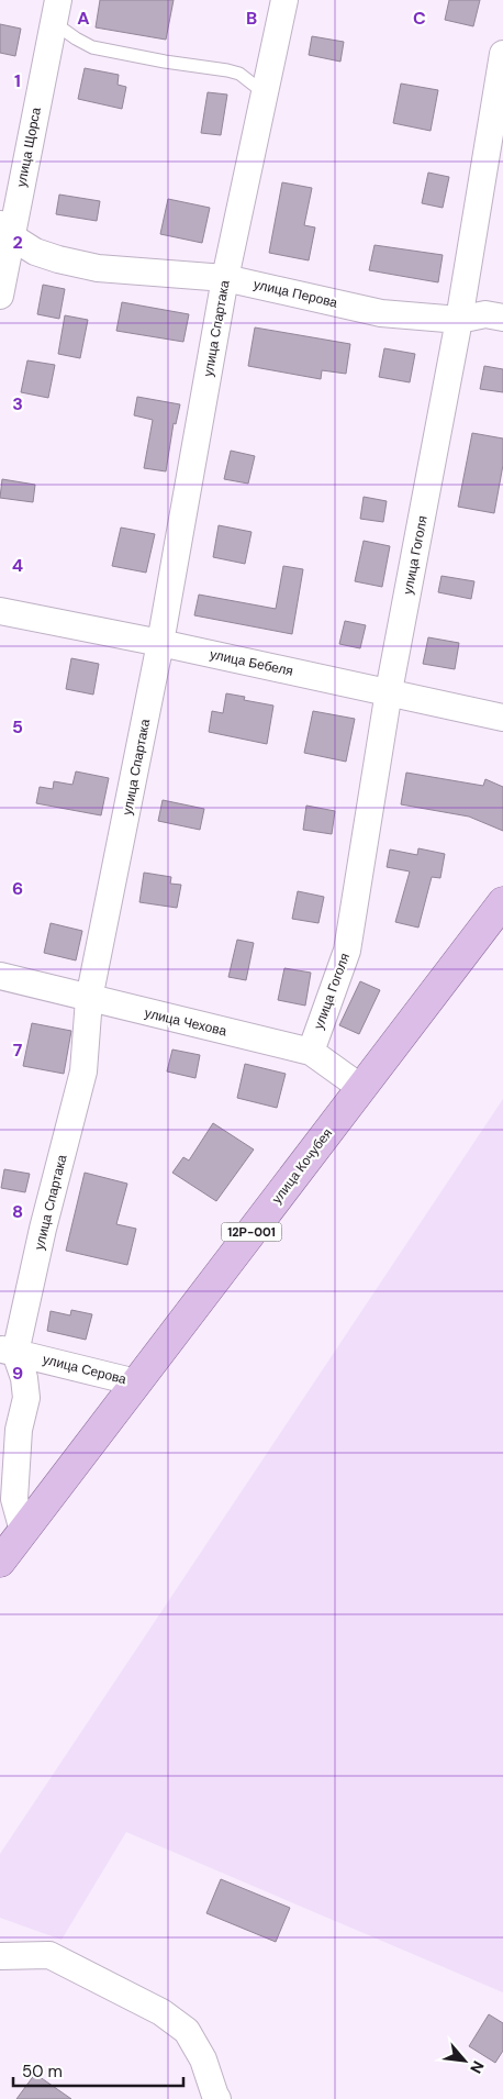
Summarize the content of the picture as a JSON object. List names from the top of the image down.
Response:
{
  "streets": {
    "main road": ["улица Кочубея", "12Р-001"],
    "street": [
      "улица Щорса",
      "улица Перова",
      "улица Спартака",
      "улица Гоголя",
      "улица Бебеля",
      "улица Чехова",
      "улица Серова"
    ]
  },
  "crossings": [
    ["улица Щорса", "улица Перова"],
    ["улица Перова", "улица Спартака"],
    ["улица Перова", "улица Гоголя"],
    ["улица Спартака", "улица Бебеля"],
    ["улица Спартака", "улица Чехова"],
    ["улица Спартака", "улица Серова"],
    ["улица Гоголя", "улица Бебеля"],
    ["улица Гоголя", "улица Чехова"],
    ["улица Чехова", "улица Кочубея"],
    ["улица Кочубея", "улица Серова"]
  ],
  "scale_bar": "50 m",
  "north": "bottom right",
  "grid": {
    "columns": ["A", "B", "C"],
    "rows": [
      "1",
      "2",
      "3",
      "4",
      "5",
      "6",
      "7",
      "8",
      "9"
    ]
  }
}
